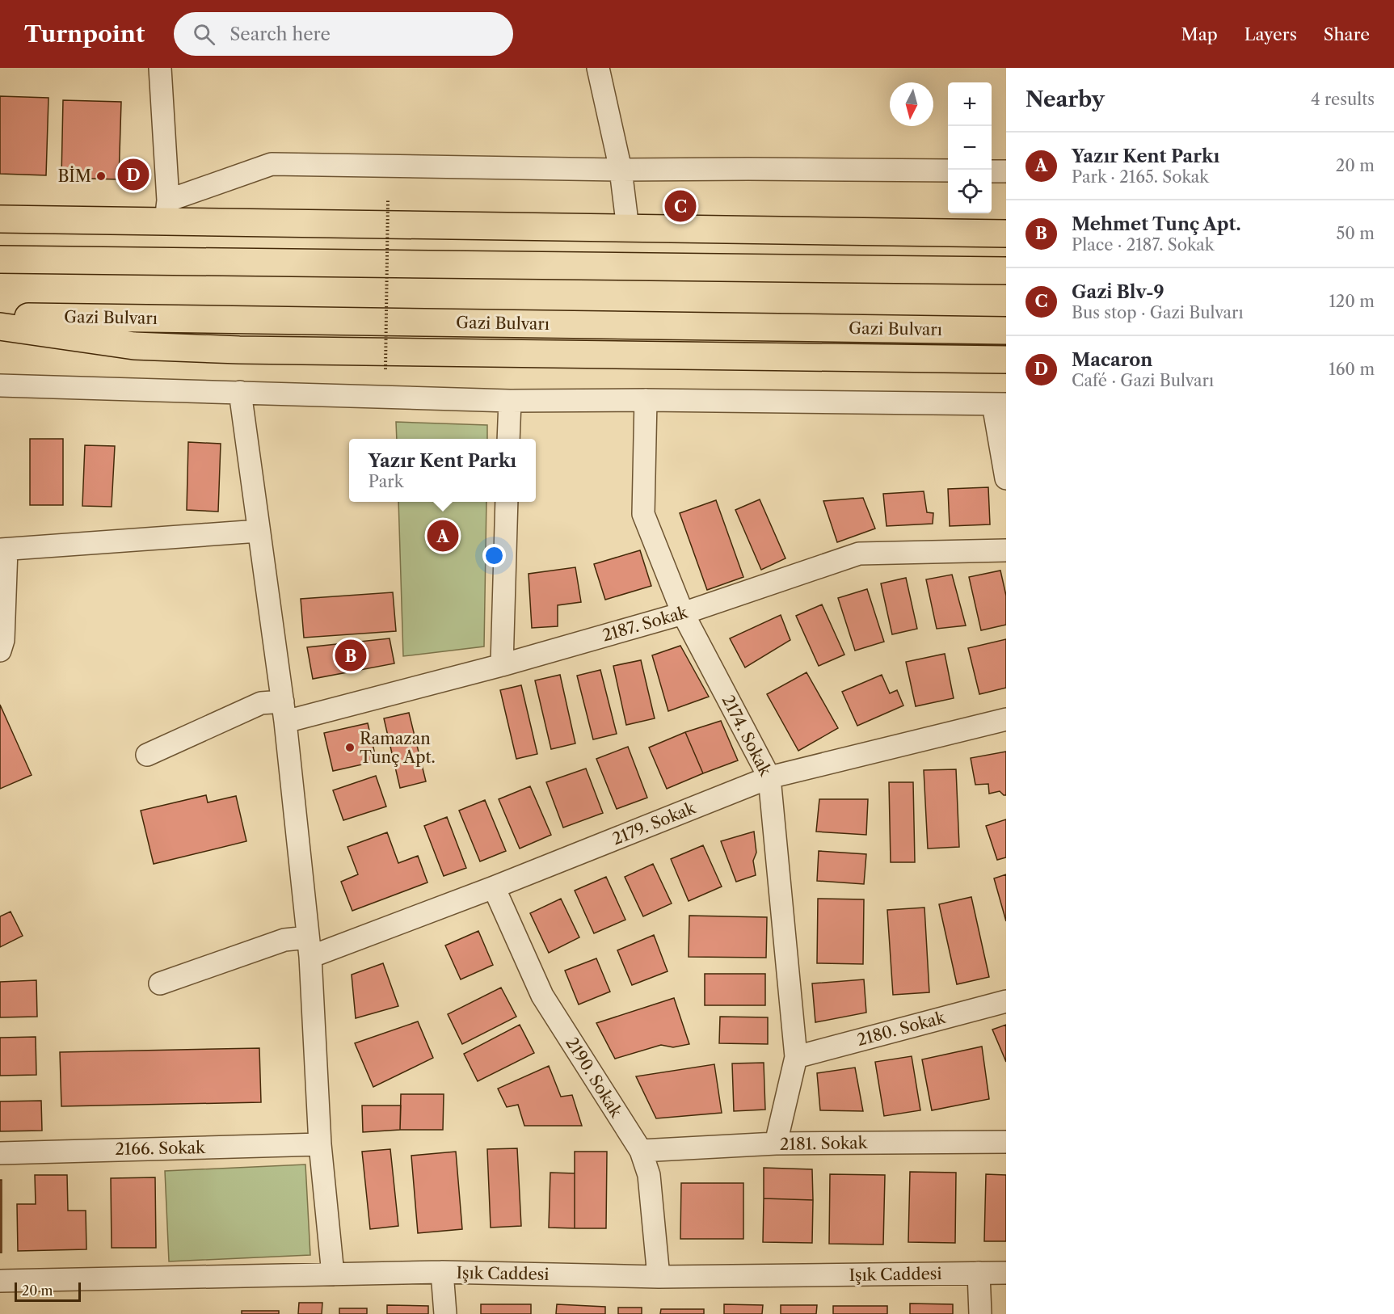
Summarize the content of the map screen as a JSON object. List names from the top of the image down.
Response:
{
  "streets": {
    "highway": ["Gazi Bulvarı"],
    "street": [
      "2187. Sokak",
      "2174. Sokak",
      "2179. Sokak",
      "2180. Sokak",
      "2190. Sokak",
      "2181. Sokak",
      "2166. Sokak",
      "Işık Caddesi"
    ]
  },
  "crossings": [
    ["2187. Sokak", "2174. Sokak"],
    ["2174. Sokak", "2179. Sokak"],
    ["2174. Sokak", "2180. Sokak"],
    ["2174. Sokak", "2181. Sokak"],
    ["2179. Sokak", "2190. Sokak"],
    ["2190. Sokak", "2181. Sokak"],
    ["2190. Sokak", "Işık Caddesi"]
  ],
  "places": ["BİM", "Ramazan Tunç Apt."],
  "scale_bar": "20 m",
  "north": "bottom",
  "page": {
    "header": "Turnpoint",
    "search": "Search here",
    "nav": ["Map", "Layers", "Share"],
    "heading": ["Nearby", "4 results"],
    "map_buttons": ["+", "−"],
    "list": [
      {
        "mark": "A",
        "name": "Yazır Kent Parkı",
        "note": "Park · 2165. Sokak",
        "value": "20 m"
      },
      {
        "mark": "B",
        "name": "Mehmet Tunç Apt.",
        "note": "Place · 2187. Sokak",
        "value": "50 m"
      },
      {
        "mark": "C",
        "name": "Gazi̇ Blv-9",
        "note": "Bus stop · Gazi Bulvarı",
        "value": "120 m"
      },
      {
        "mark": "D",
        "name": "Macaron",
        "note": "Café · Gazi Bulvarı",
        "value": "160 m"
      }
    ],
    "pins": [
      "D",
      "C",
      "A",
      "B"
    ],
    "popup": ["Yazır Kent Parkı", "Park"],
    "scale": "20 m"
  }
}
